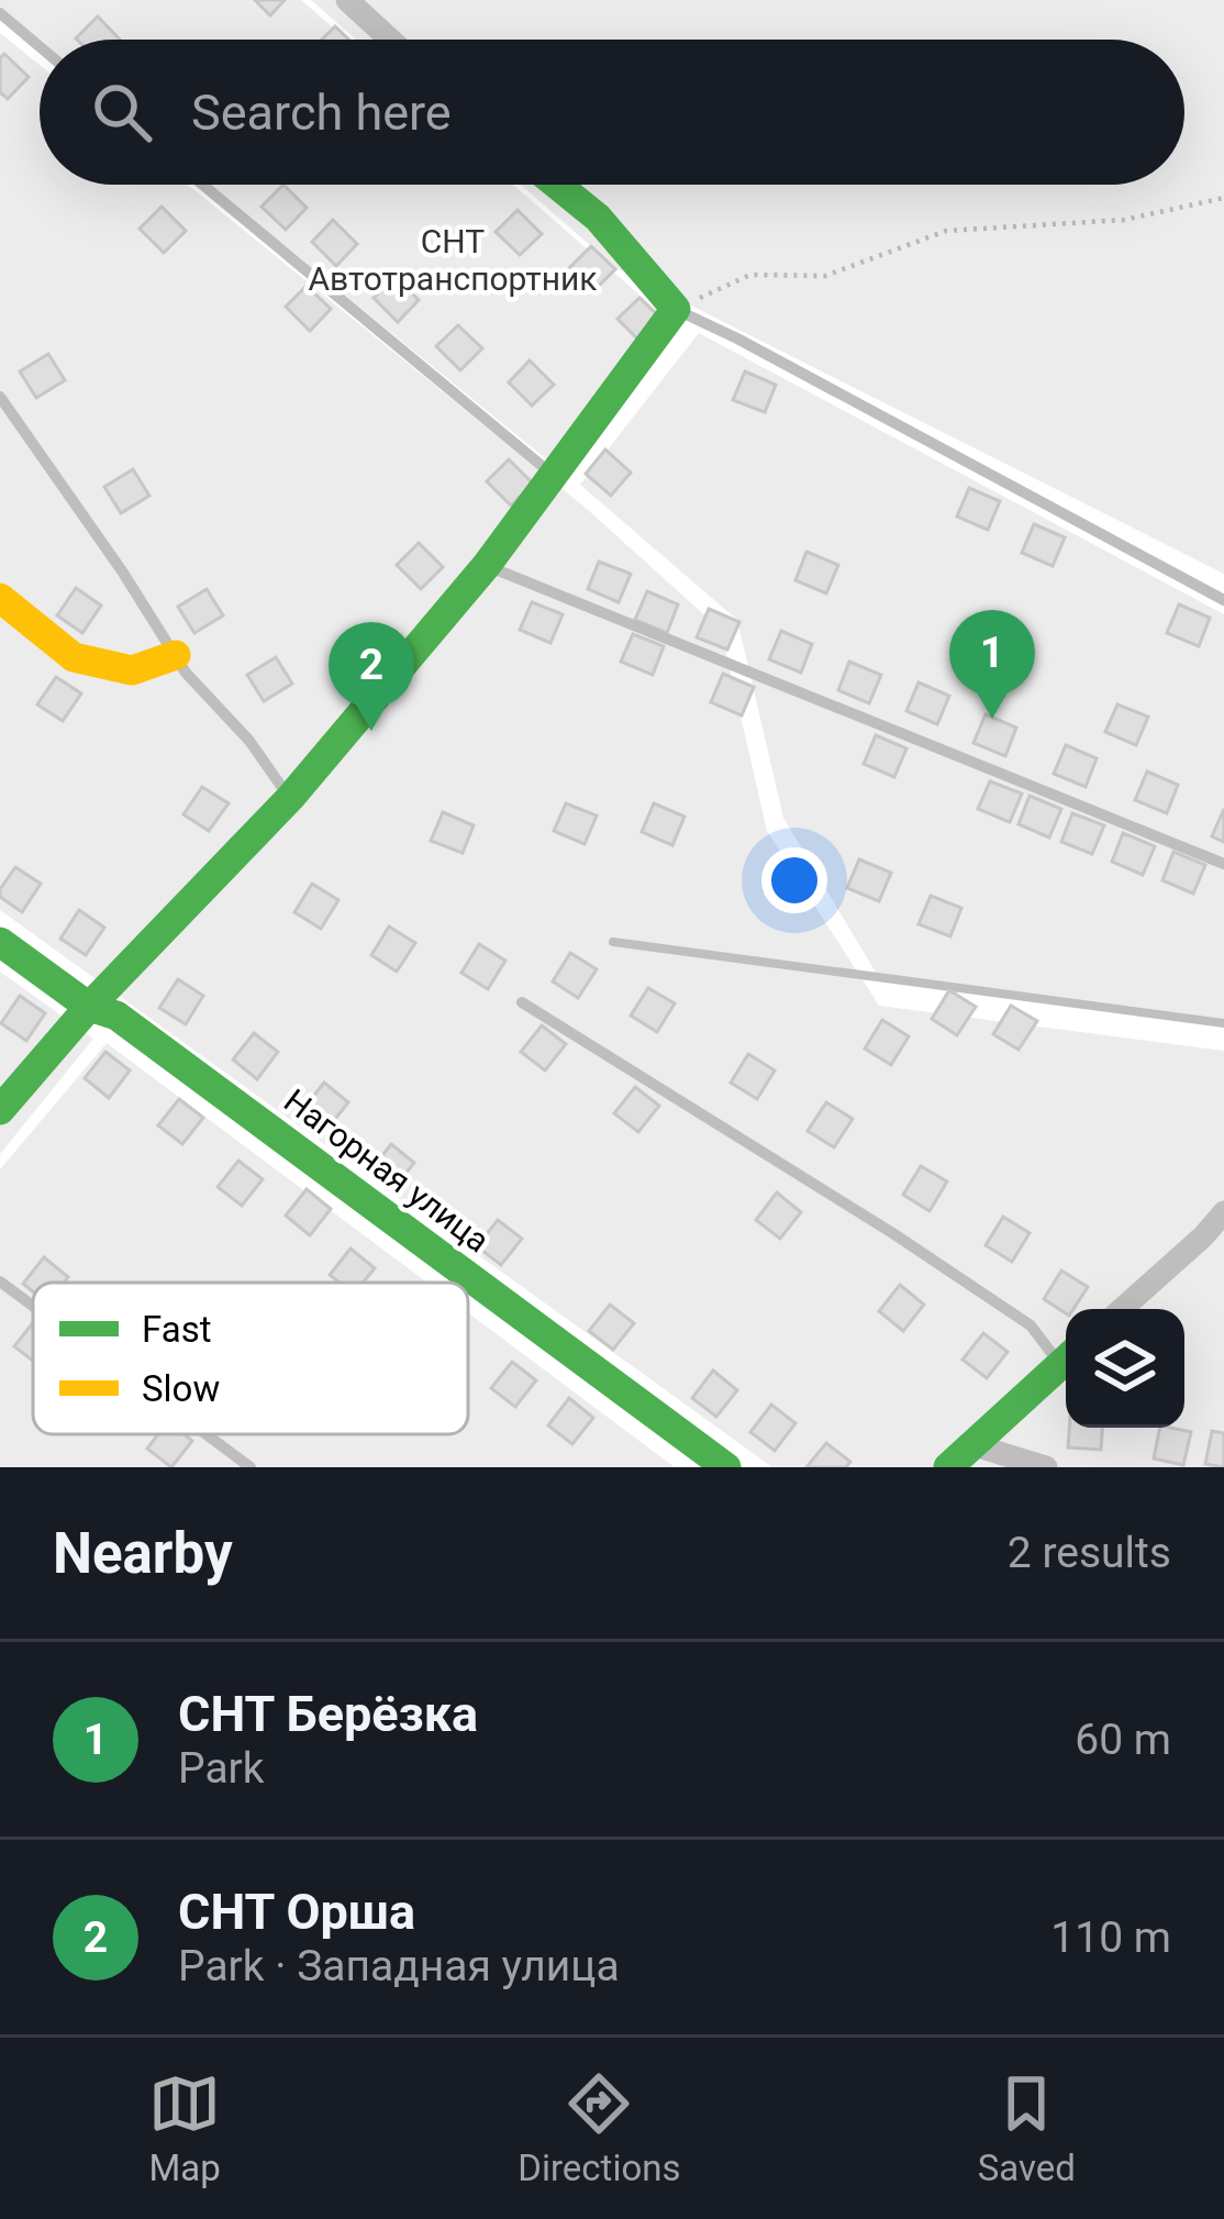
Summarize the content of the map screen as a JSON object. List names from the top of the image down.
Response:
{
  "streets": {
    "street": ["Нагорная улица"]
  },
  "parks": ["СНТ Автотранспортник"],
  "legend": ["Fast", "Slow"],
  "page": {
    "search": "Search here",
    "pins": ["1", "2"],
    "heading": ["Nearby", "2 results"],
    "list": [
      {
        "mark": "1",
        "name": "СНТ Берёзка",
        "note": "Park",
        "value": "60 m"
      },
      {
        "mark": "2",
        "name": "СНТ Орша",
        "note": "Park · Западная улица",
        "value": "110 m"
      }
    ],
    "nav": ["Map", "Directions", "Saved"]
  }
}
